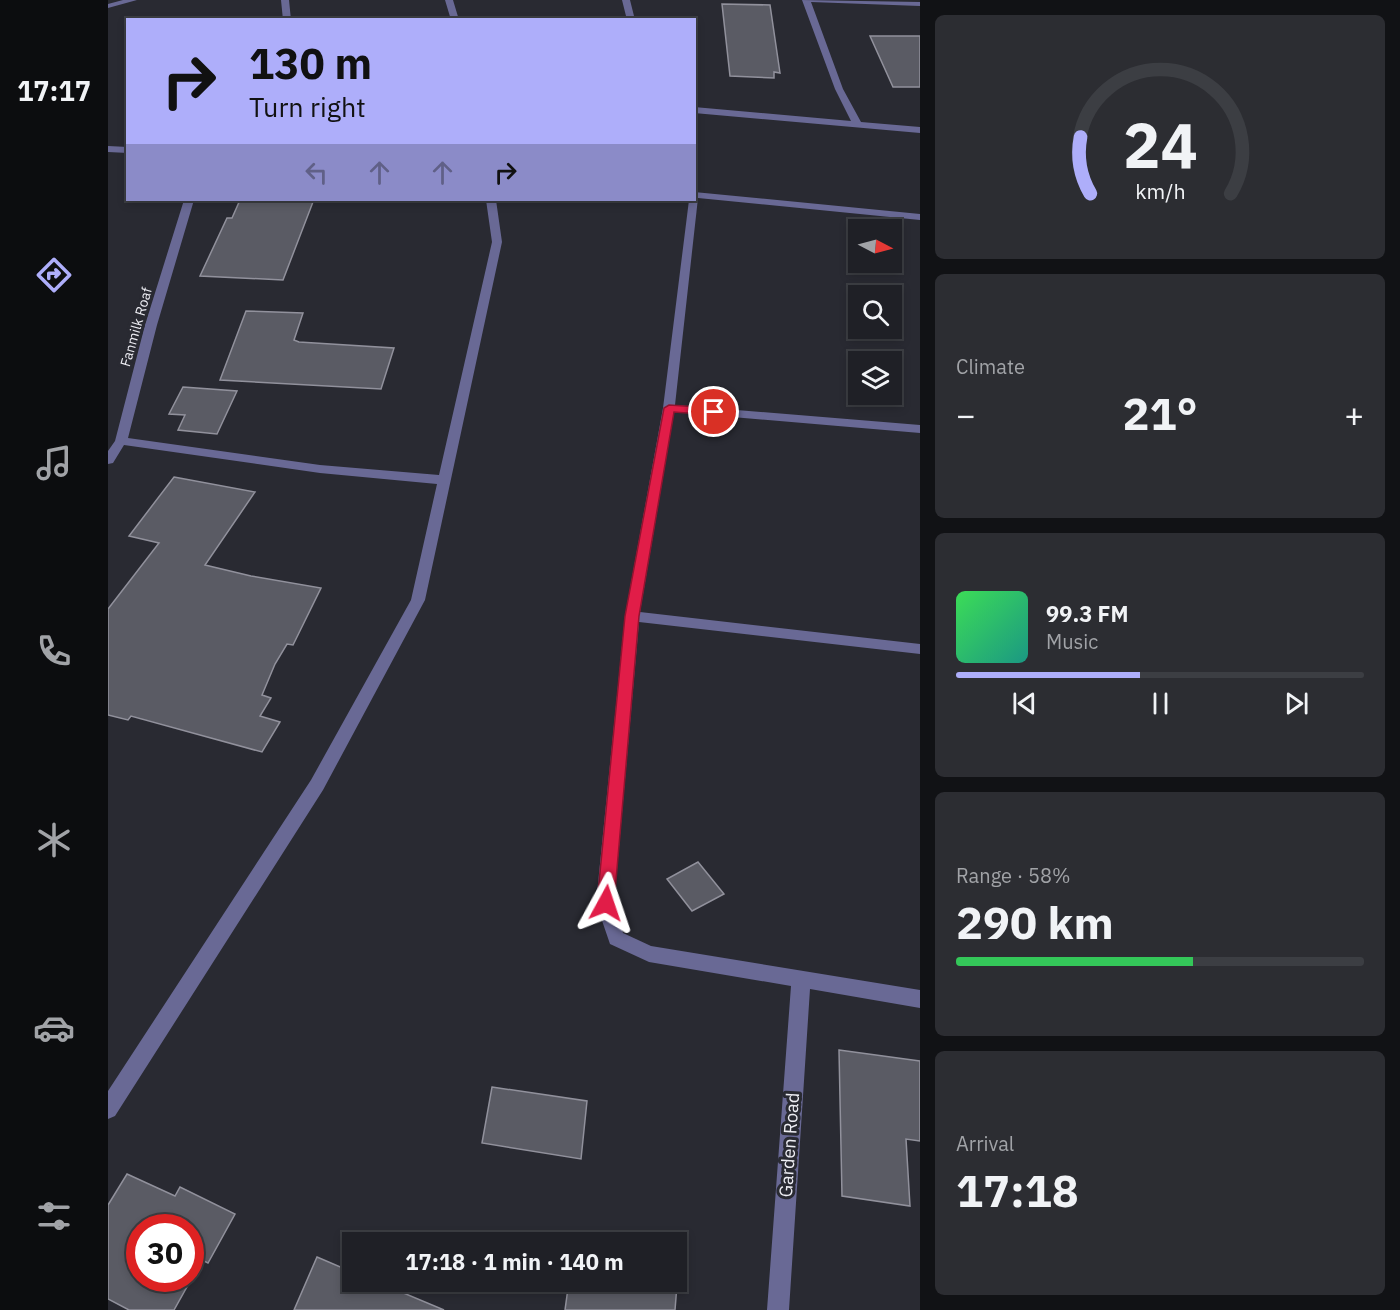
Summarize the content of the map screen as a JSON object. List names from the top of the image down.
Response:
{
  "streets": {
    "street": ["Fanmilk Roaf", "Garden Road"]
  },
  "north": "right",
  "page": {
    "tabs": "17:17",
    "turn": ["130 m", "Turn right"],
    "tile": [
      "Climate",
      ["Range · 58%", "290 km"],
      ["Arrival", "17:18"]
    ],
    "heat": ["−", "21°", "+"],
    "song": ["99.3 FM", "Music"],
    "limit": "30",
    "trip": "17:18 · 1 min · 140 m",
    "gauge": ["24", "km/h"]
  }
}
